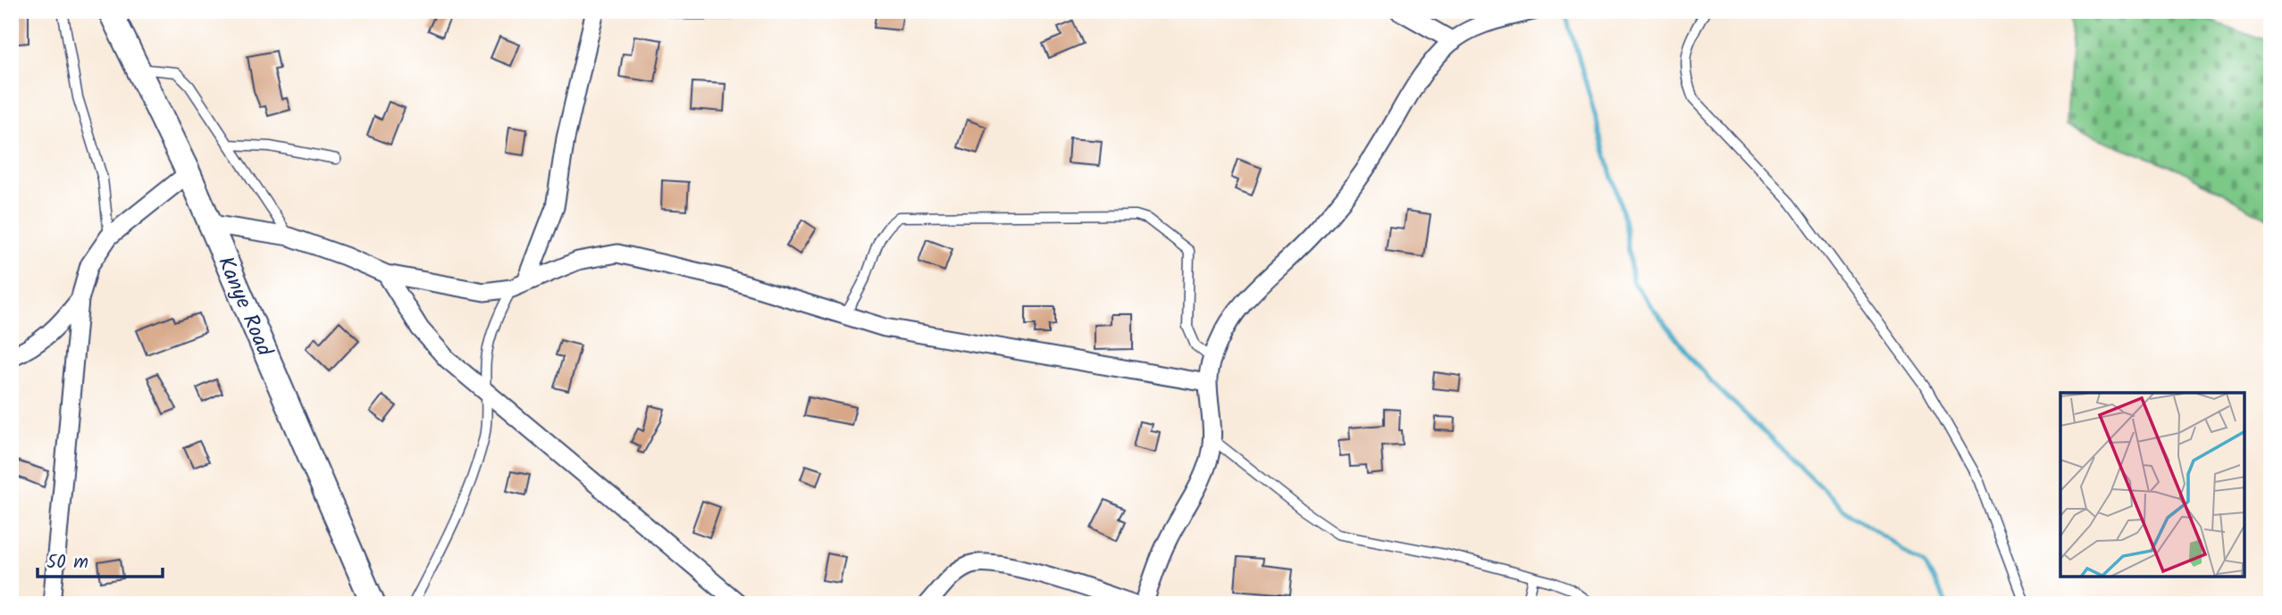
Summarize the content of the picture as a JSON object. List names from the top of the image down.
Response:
{
  "streets": {
    "main road": ["Kanye Road"]
  },
  "scale_bar": "50 m"
}
